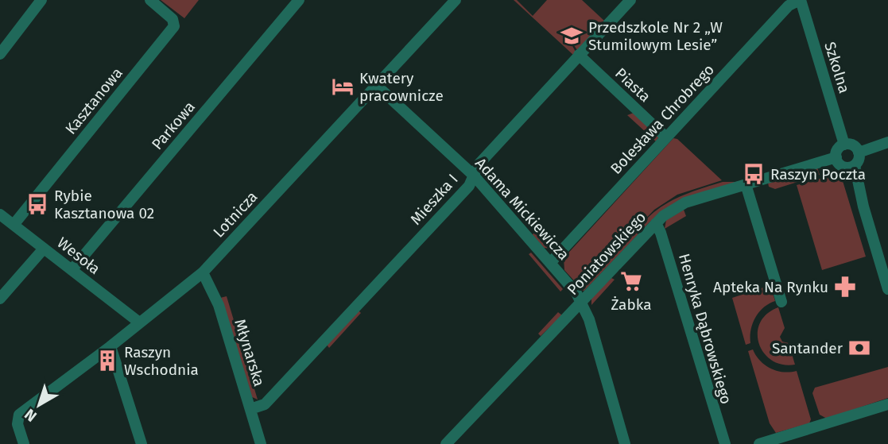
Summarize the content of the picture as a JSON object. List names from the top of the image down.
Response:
{
  "streets": {
    "street": [
      "Szkolna",
      "Piasta",
      "Kasztanowa",
      "Bolesława Chrobrego",
      "Parkowa",
      "Mieszka I",
      "Adama Mickiewicza",
      "Lotnicza",
      "Poniatowskiego",
      "Wesoła",
      "Henryka Dąbrowskiego",
      "Młynarska"
    ]
  },
  "crossings": [
    ["Szkolna", "Bolesława Chrobrego"],
    ["Szkolna", "Poniatowskiego"],
    ["Piasta", "Bolesława Chrobrego"],
    ["Piasta", "Mieszka I"],
    ["Kasztanowa", "Wesoła"],
    ["Bolesława Chrobrego", "Adama Mickiewicza"],
    ["Parkowa", "Wesoła"],
    ["Mieszka I", "Adama Mickiewicza"],
    ["Mieszka I", "Młynarska"],
    ["Adama Mickiewicza", "Lotnicza"],
    ["Adama Mickiewicza", "Poniatowskiego"],
    ["Lotnicza", "Wesoła"],
    ["Lotnicza", "Młynarska"],
    ["Poniatowskiego", "Henryka Dąbrowskiego"]
  ],
  "places": {
    "school or university": ["Przedszkole Nr 2 „W Stumilowym Lesie”"],
    "hotel": ["Kwatery pracownicze"],
    "bus stop": ["Raszyn Poczta", "Rybie Kasztanowa 02"],
    "supermarket": ["Żabka"],
    "pharmacy": ["Apteka Na Rynku"],
    "bank": ["Santander"],
    "building": ["Raszyn Wschodnia"]
  },
  "north": "bottom left"
}
